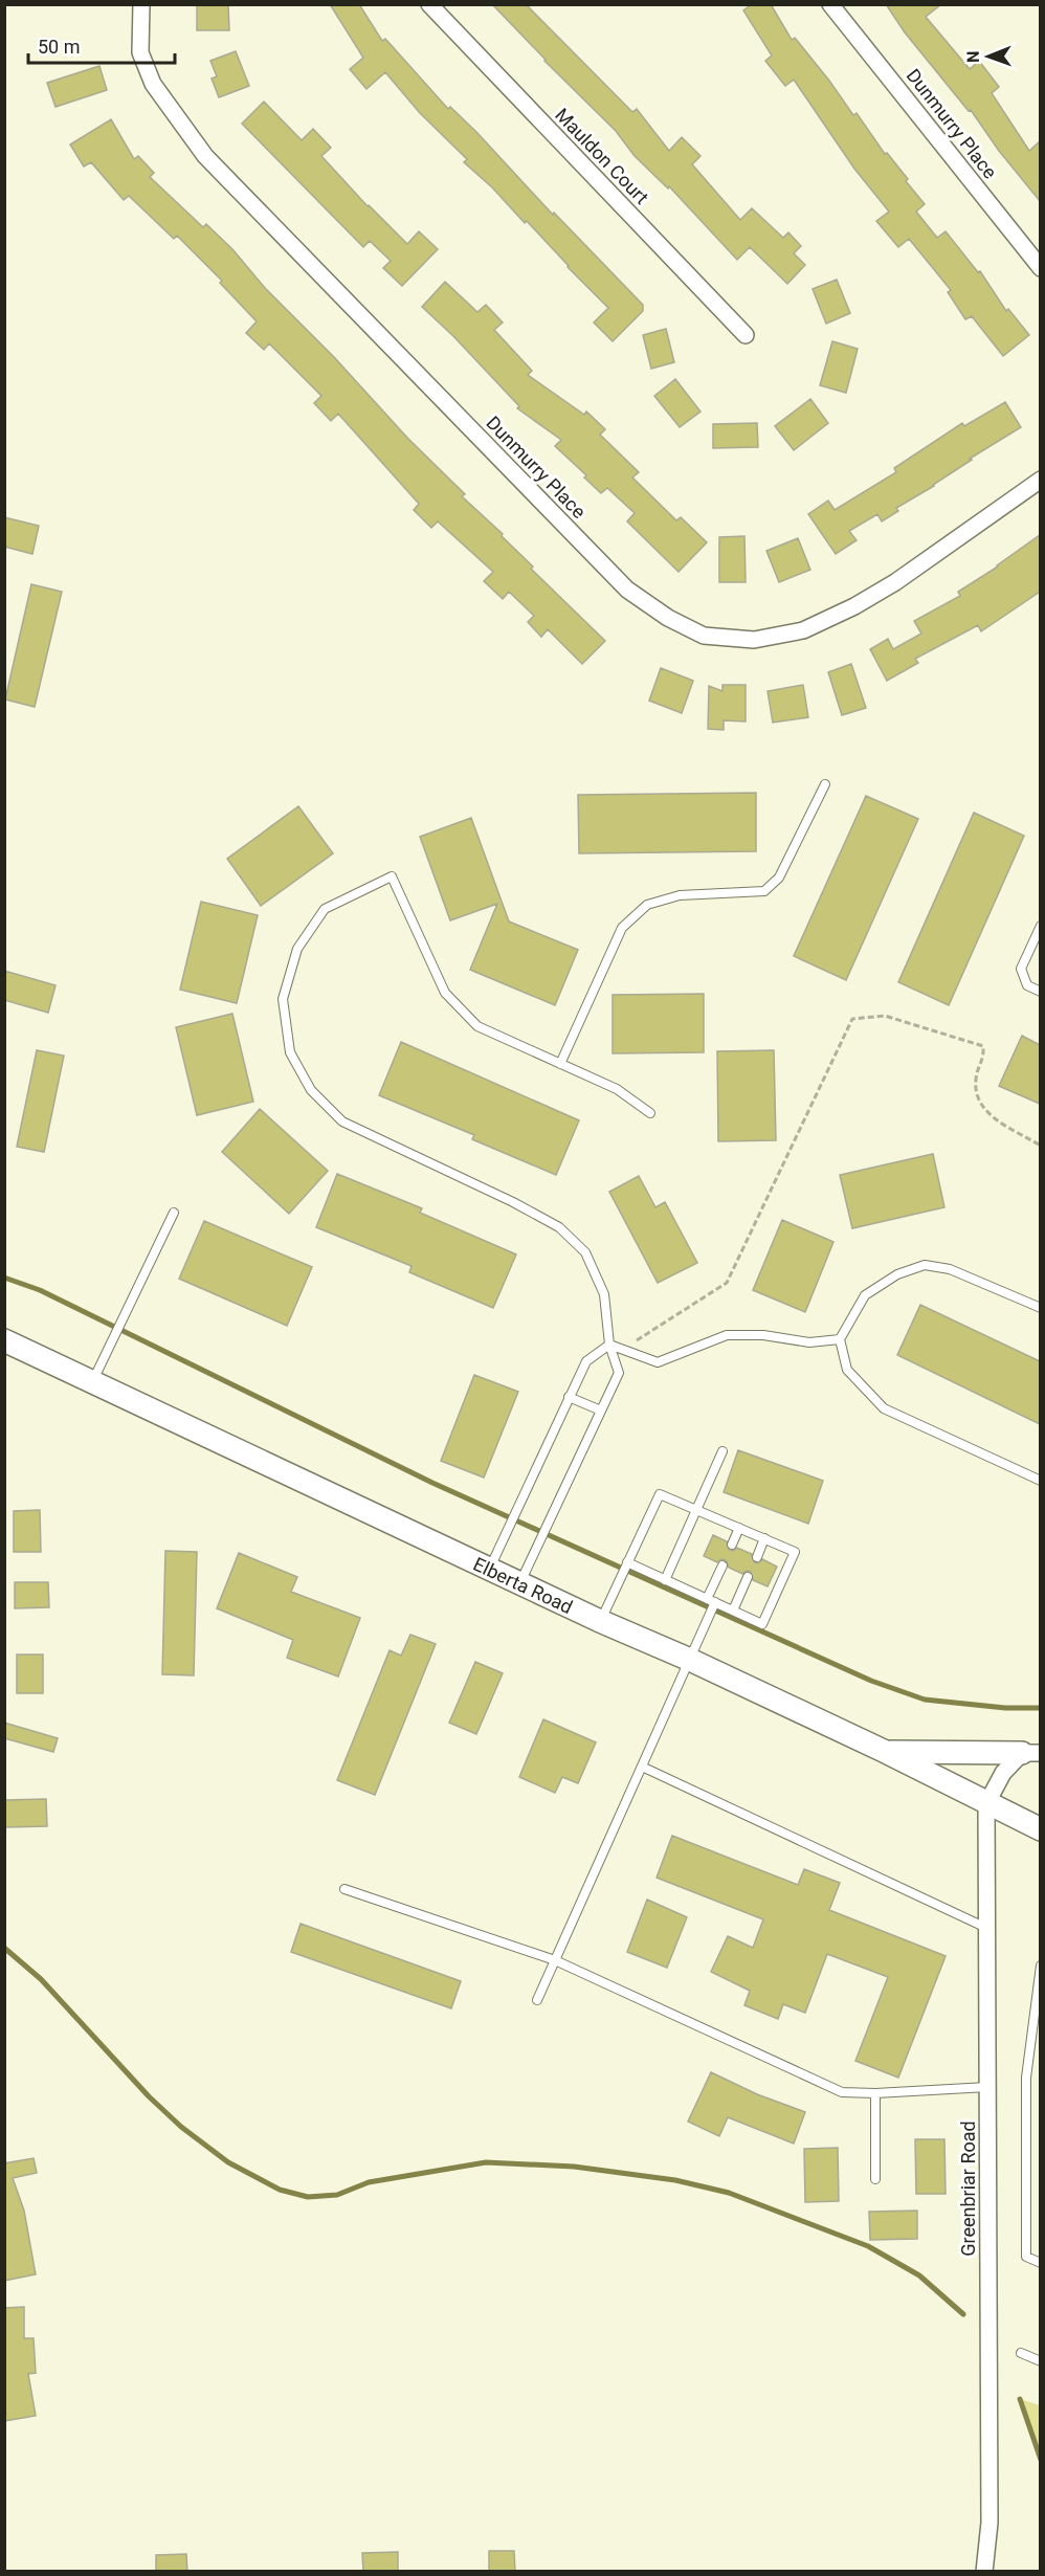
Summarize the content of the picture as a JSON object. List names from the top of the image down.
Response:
{
  "streets": {
    "street": [
      "Dunmurry Place",
      "Mauldon Court",
      "Elberta Road",
      "Greenbriar Road"
    ]
  },
  "crossings": [
    ["Elberta Road", "Greenbriar Road"]
  ],
  "scale_bar": "50 m",
  "north": "left"
}
